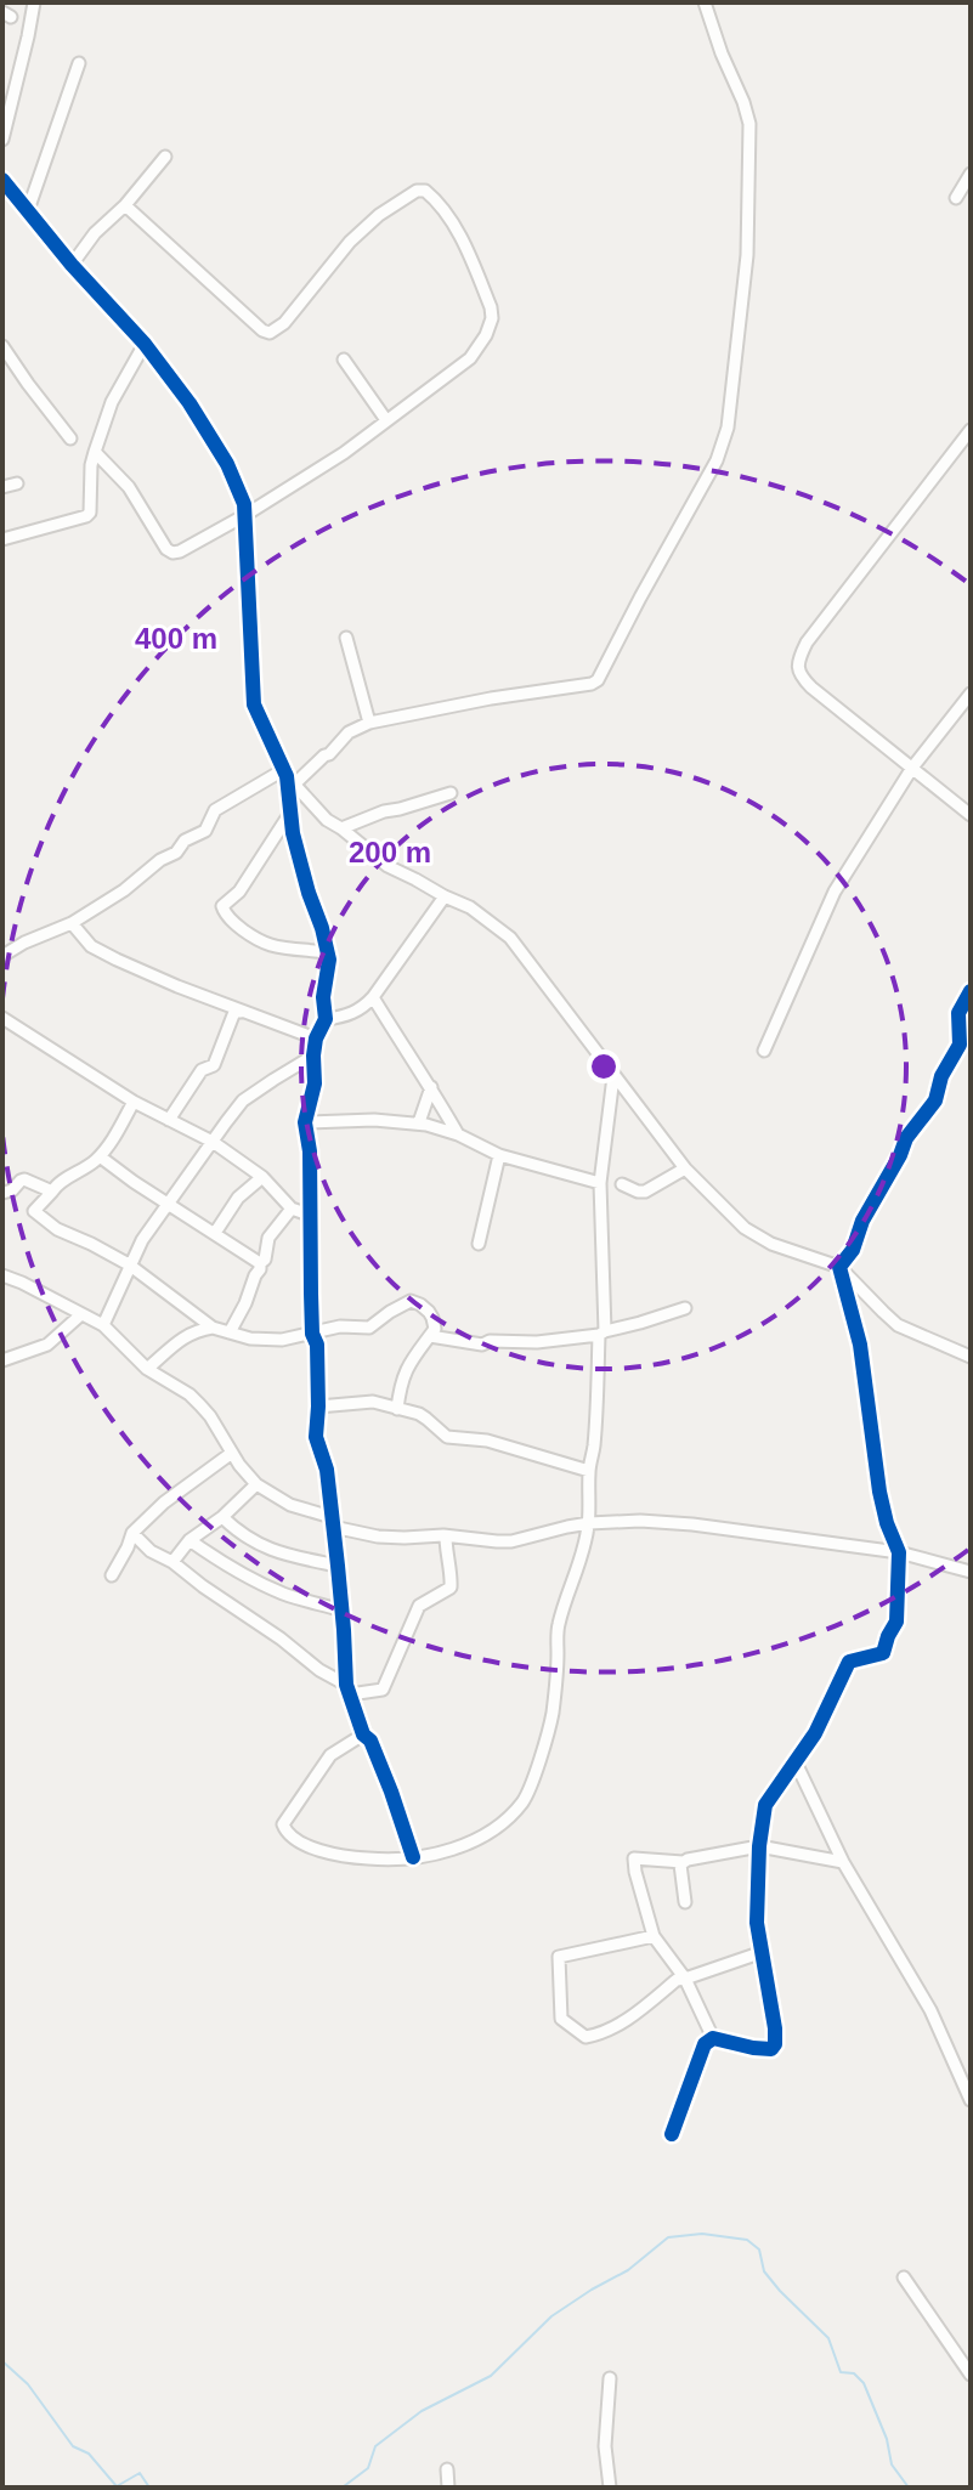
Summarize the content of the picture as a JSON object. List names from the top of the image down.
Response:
{
  "rings": ["400 m", "200 m"]
}
